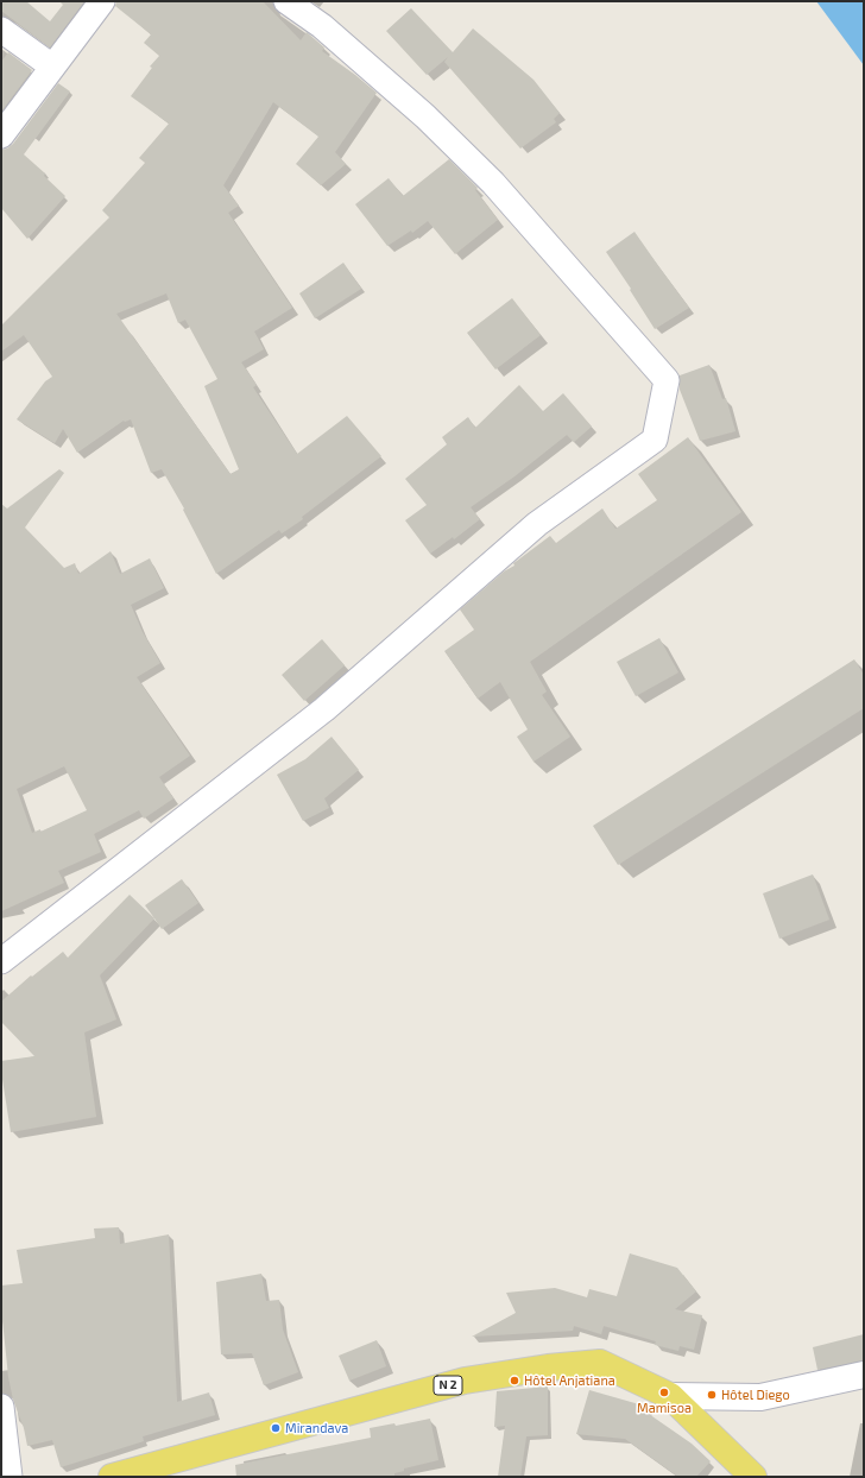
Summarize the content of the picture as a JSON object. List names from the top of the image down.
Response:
{
  "streets": {
    "main road": ["N 2"]
  },
  "places": [
    "Hôtel Anjatiana",
    "Mamisoa",
    "Hôtel Diego",
    "Mirandava"
  ]
}
